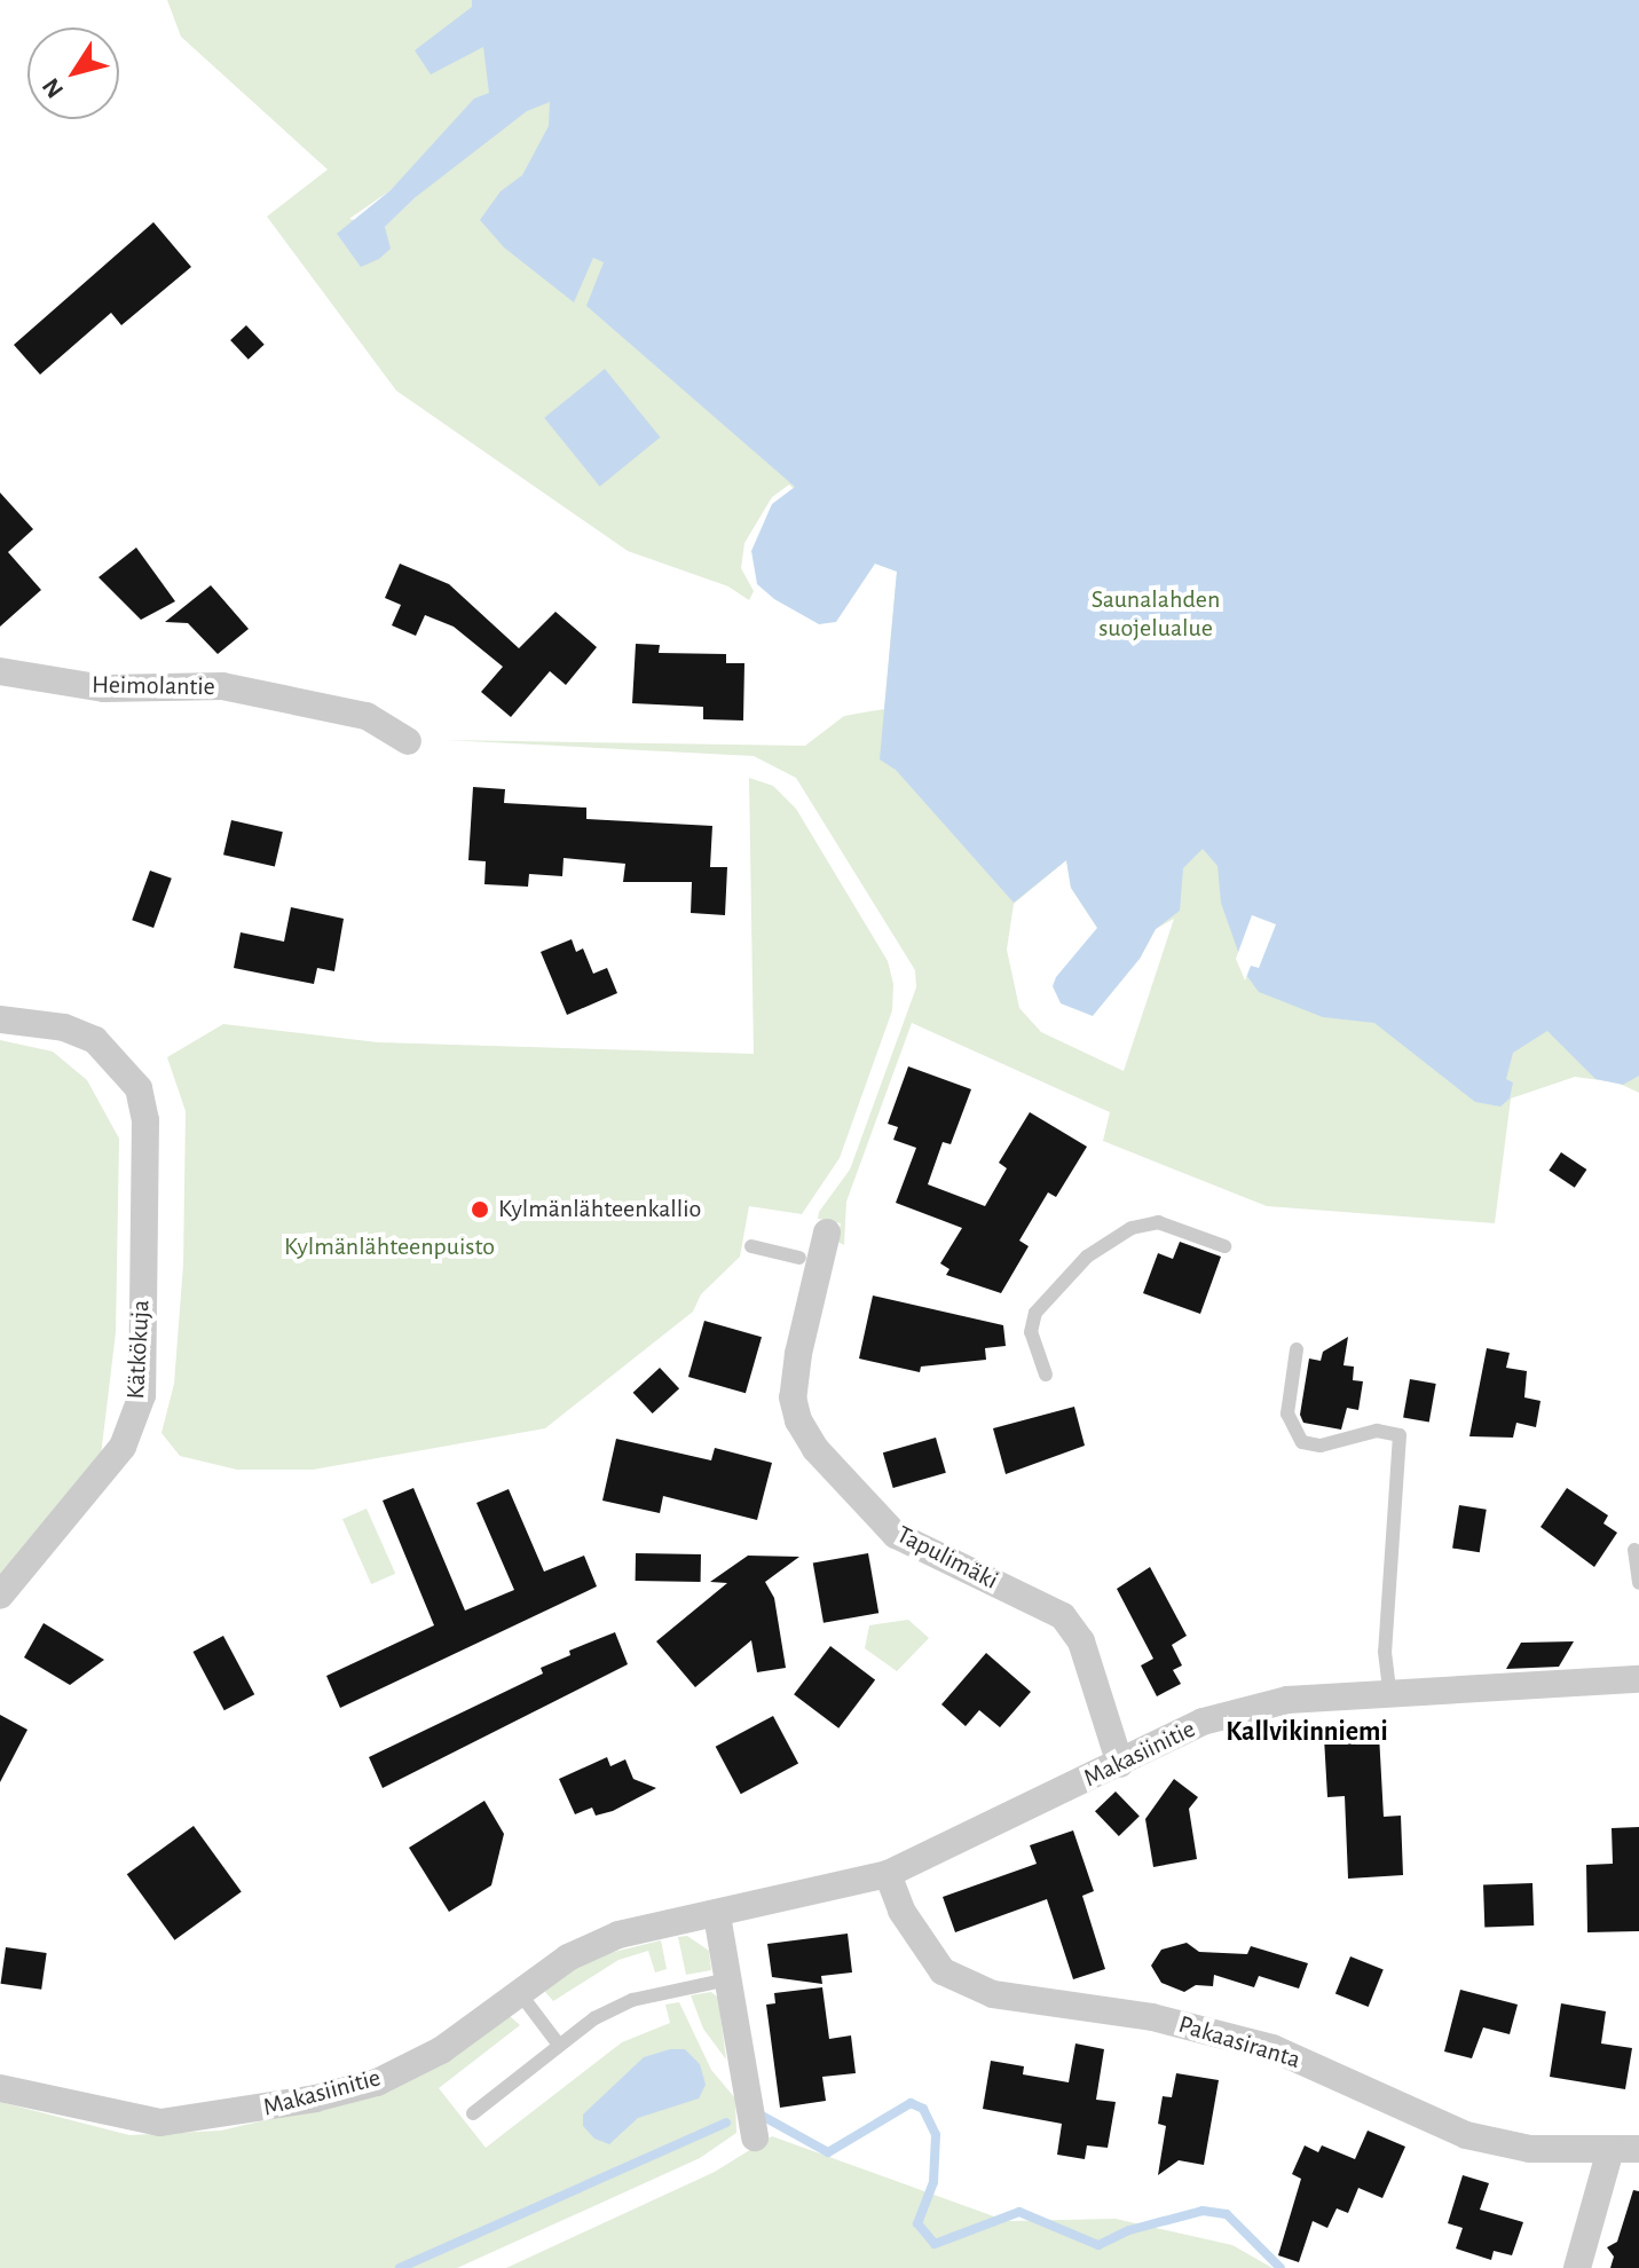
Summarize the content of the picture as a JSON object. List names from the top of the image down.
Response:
{
  "streets": {
    "street": [
      "Heimolantie",
      "Kätkökuja",
      "Tapulimäki",
      "Makasiinitie",
      "Pakaasiranta"
    ]
  },
  "crossings": [
    ["Tapulimäki", "Makasiinitie"],
    ["Makasiinitie", "Pakaasiranta"]
  ],
  "districts": ["Kallvikinniemi"],
  "parks": ["Saunalahden suojelualue", "Kylmänlähteenpuisto"],
  "places": ["Kylmänlähteenkallio"],
  "north": "bottom left"
}
